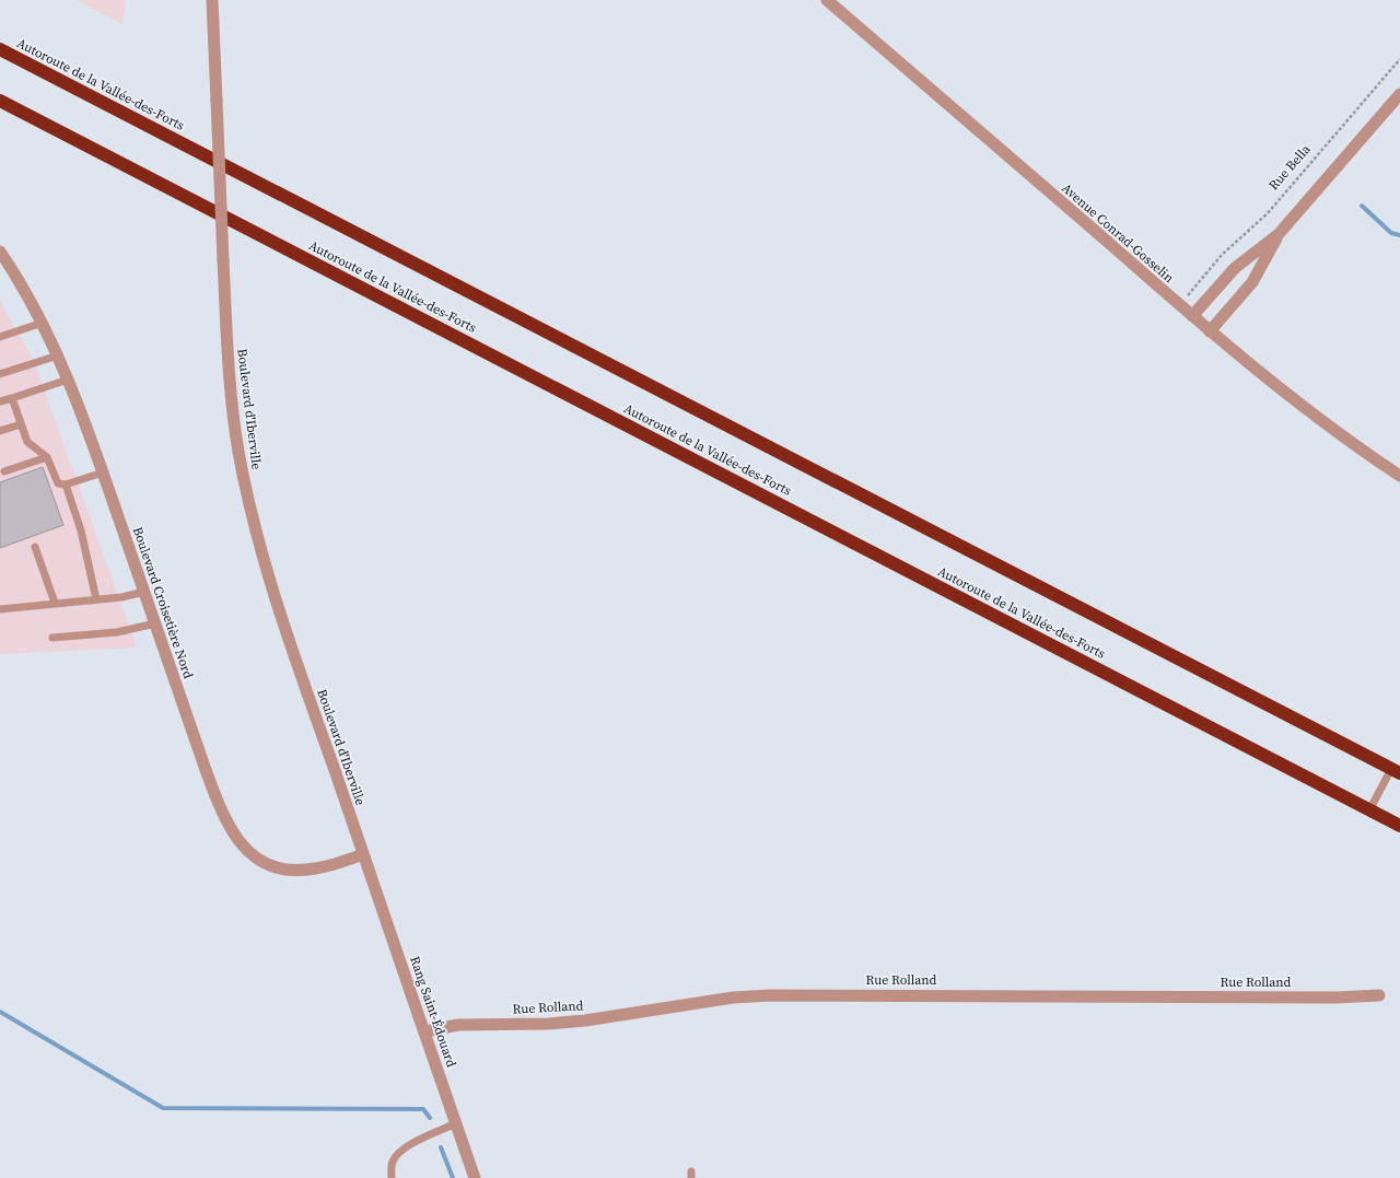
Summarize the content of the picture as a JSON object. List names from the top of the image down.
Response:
{
  "streets": {
    "highway": ["Autoroute de la Vallée-des-Forts"],
    "street": [
      "Avenue Conrad-Gosselin",
      "Boulevard d'Iberville",
      "Boulevard Croisetière Nord",
      "Rue Rolland",
      "Rang Saint-Édouard"
    ],
    "path": ["Rue Bella"]
  },
  "crossings": [
    ["Boulevard d'Iberville", "Boulevard Croisetière Nord"],
    ["Boulevard d'Iberville", "Rang Saint-Édouard"],
    ["Boulevard Croisetière Nord", "Rang Saint-Édouard"],
    ["Rue Rolland", "Rang Saint-Édouard"]
  ]
}
